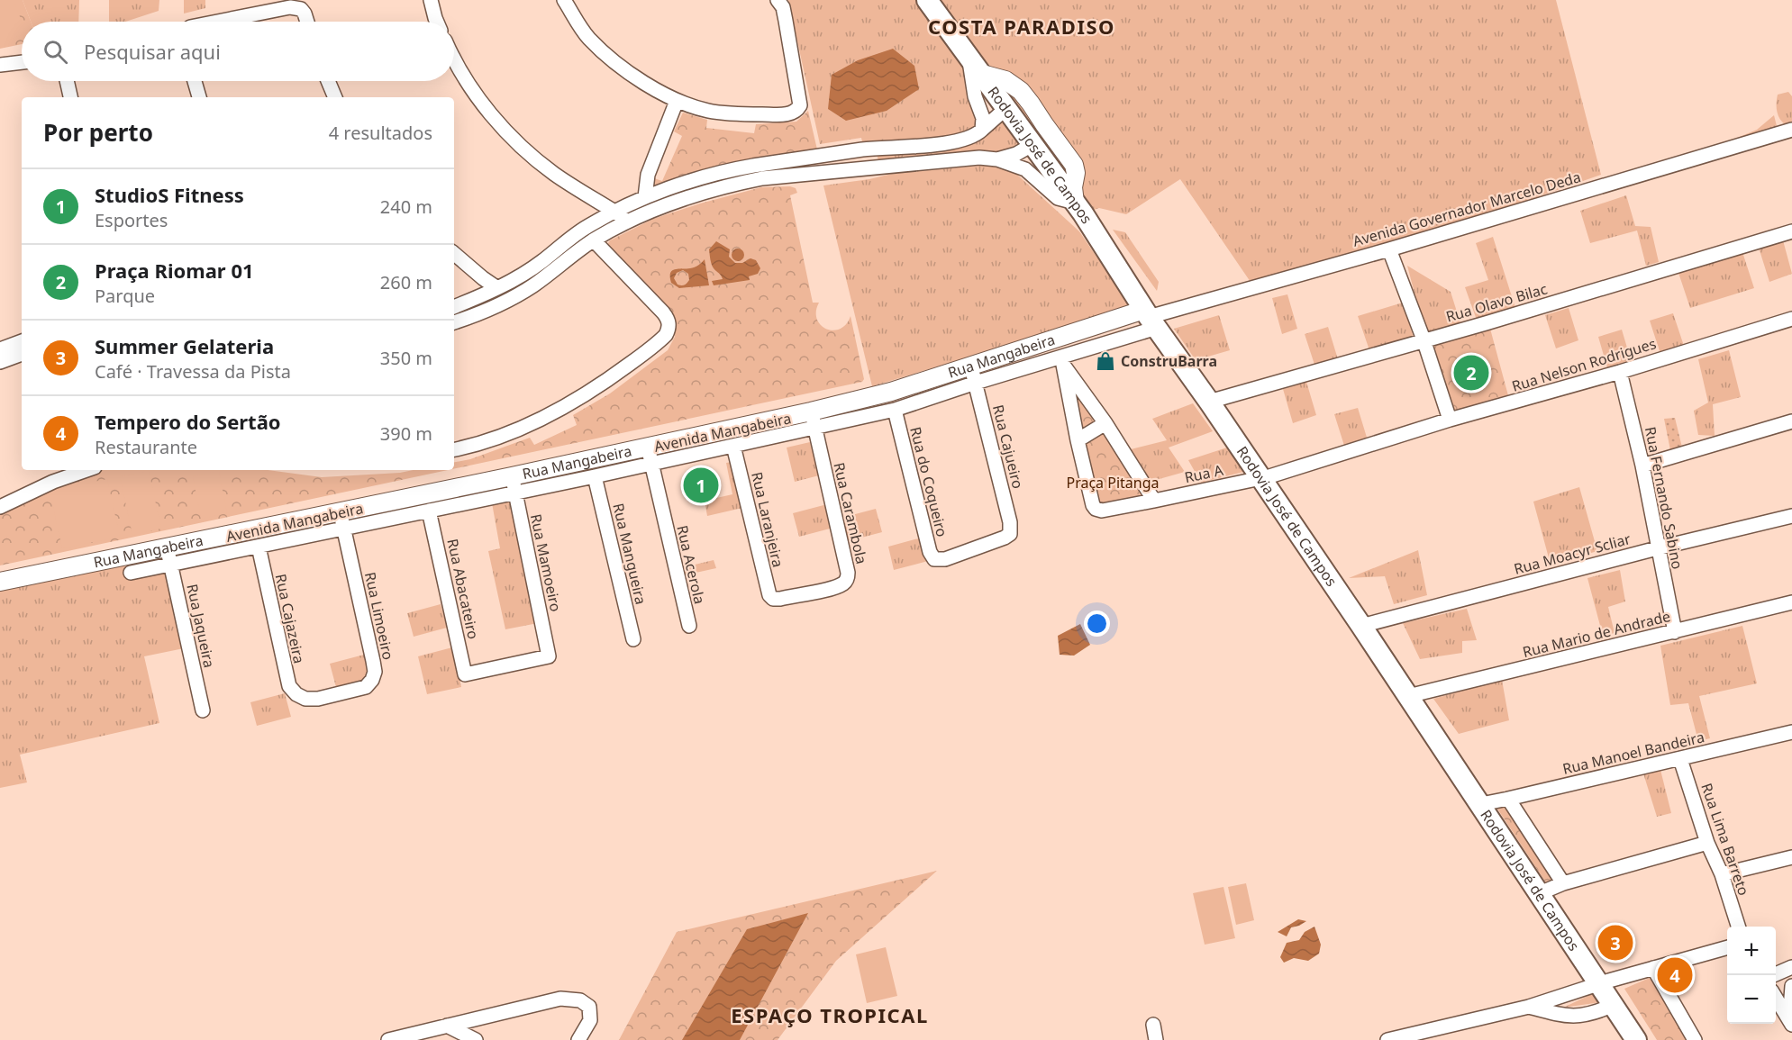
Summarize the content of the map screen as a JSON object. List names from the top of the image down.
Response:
{
  "streets": {
    "main road": ["Rodovia José de Campos"],
    "street": [
      "Avenida Governador Marcelo Deda",
      "Rua Olavo Bilac",
      "Rua Mangabeira",
      "Rua Nelson Rodrigues",
      "Avenida Mangabeira",
      "Rua Cajueiro",
      "Rua A",
      "Rua do Coqueiro",
      "Rua Fernando Sabino",
      "Rua Carambola",
      "Rua Laranjeira",
      "Rua Mangueira",
      "Rua Moacyr Scliar",
      "Rua Mamoeiro",
      "Rua Acerola",
      "Rua Abacateiro",
      "Rua Limoeiro",
      "Rua Cajazeira",
      "Rua Jaqueira",
      "Rua Mario de Andrade",
      "Rua Manoel Bandeira",
      "Rua Lima Barreto"
    ]
  },
  "crossings": [
    ["Rodovia José de Campos", "Avenida Governador Marcelo Deda"],
    ["Rodovia José de Campos", "Rua Olavo Bilac"],
    ["Rodovia José de Campos", "Rua Mangabeira"],
    ["Rodovia José de Campos", "Rua Nelson Rodrigues"],
    ["Rodovia José de Campos", "Avenida Mangabeira"],
    ["Rodovia José de Campos", "Rua A"],
    ["Rodovia José de Campos", "Rua Moacyr Scliar"],
    ["Rodovia José de Campos", "Rua Mario de Andrade"],
    ["Rodovia José de Campos", "Rua Manoel Bandeira"],
    ["Avenida Governador Marcelo Deda", "Rua Mangabeira"],
    ["Avenida Governador Marcelo Deda", "Avenida Mangabeira"],
    ["Rua Mangabeira", "Avenida Mangabeira"],
    ["Rua Mangabeira", "Rua Cajueiro"],
    ["Rua Mangabeira", "Rua Carambola"],
    ["Rua Mangabeira", "Rua Mamoeiro"],
    ["Rua Mangabeira", "Rua Acerola"],
    ["Rua Mangabeira", "Rua Limoeiro"],
    ["Rua Mangabeira", "Rua Jaqueira"],
    ["Rua Nelson Rodrigues", "Rua A"],
    ["Rua Nelson Rodrigues", "Rua Fernando Sabino"],
    ["Avenida Mangabeira", "Rua Cajueiro"],
    ["Avenida Mangabeira", "Rua do Coqueiro"],
    ["Avenida Mangabeira", "Rua Carambola"],
    ["Avenida Mangabeira", "Rua Laranjeira"],
    ["Avenida Mangabeira", "Rua Mangueira"],
    ["Avenida Mangabeira", "Rua Mamoeiro"],
    ["Avenida Mangabeira", "Rua Acerola"],
    ["Avenida Mangabeira", "Rua Abacateiro"],
    ["Avenida Mangabeira", "Rua Limoeiro"],
    ["Avenida Mangabeira", "Rua Cajazeira"],
    ["Avenida Mangabeira", "Rua Jaqueira"],
    ["Rua Cajueiro", "Rua do Coqueiro"],
    ["Rua Fernando Sabino", "Rua Moacyr Scliar"],
    ["Rua Fernando Sabino", "Rua Mario de Andrade"],
    ["Rua Carambola", "Rua Laranjeira"],
    ["Rua Mamoeiro", "Rua Abacateiro"],
    ["Rua Limoeiro", "Rua Cajazeira"],
    ["Rua Manoel Bandeira", "Rua Lima Barreto"]
  ],
  "districts": ["COSTA PARADISO", "ESPAÇO TROPICAL"],
  "parks": ["Praça Pitanga"],
  "places": {
    "shop": ["ConstruBarra"]
  },
  "page": {
    "search": "Pesquisar aqui",
    "heading": ["Por perto", "4 resultados"],
    "list": [
      {
        "mark": "1",
        "name": "StudioS Fitness",
        "note": "Esportes",
        "value": "240 m"
      },
      {
        "mark": "2",
        "name": "Praça Riomar 01",
        "note": "Parque",
        "value": "260 m"
      },
      {
        "mark": "3",
        "name": "Summer Gelateria",
        "note": "Café · Travessa da Pista",
        "value": "350 m"
      },
      {
        "mark": "4",
        "name": "Tempero do Sertão",
        "note": "Restaurante",
        "value": "390 m"
      }
    ],
    "pins": [
      "2",
      "1",
      "3",
      "4"
    ],
    "map_buttons": ["+", "−"]
  }
}
